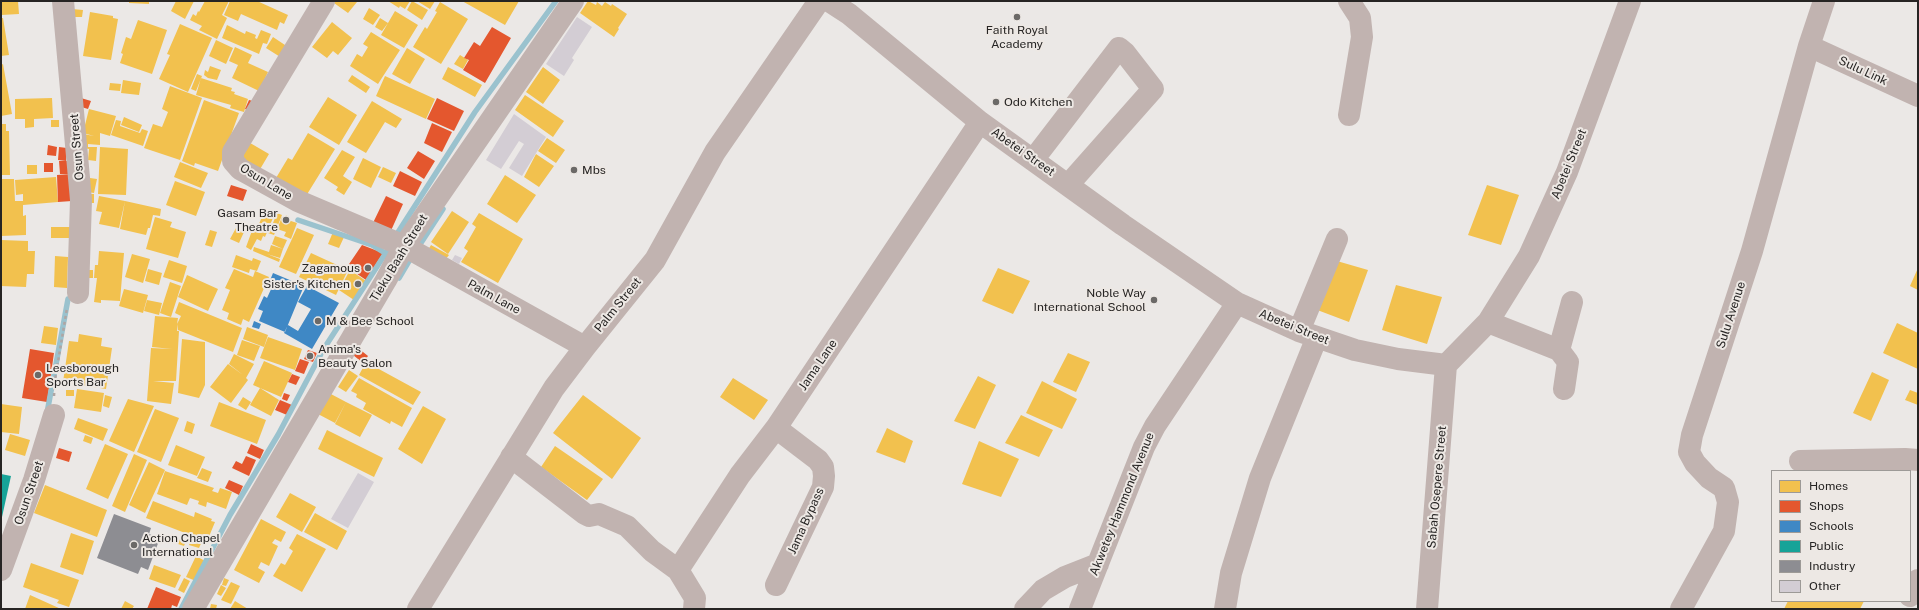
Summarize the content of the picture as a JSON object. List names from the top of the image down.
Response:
{
  "streets": {
    "street": [
      "Sulu Link",
      "Osun Street",
      "Abetei Street",
      "Osun Lane",
      "Tieku Baah Street",
      "Palm Lane",
      "Palm Street",
      "Sulu Avenue",
      "Jama Lane",
      "Sabah Osepere Street",
      "Akwetey Hammond Avenue",
      "Jama Bypass"
    ]
  },
  "crossings": [
    ["Sulu Link", "Sulu Avenue"],
    ["Abetei Street", "Jama Lane"],
    ["Abetei Street", "Sabah Osepere Street"],
    ["Abetei Street", "Akwetey Hammond Avenue"],
    ["Osun Lane", "Tieku Baah Street"],
    ["Osun Lane", "Palm Lane"],
    ["Tieku Baah Street", "Palm Lane"],
    ["Palm Lane", "Palm Street"],
    ["Jama Lane", "Jama Bypass"]
  ],
  "places": [
    "Faith Royal Academy",
    "Odo Kitchen",
    "Mbs",
    "Gasam Bar Theatre",
    "Zagamous",
    "Sister's Kitchen",
    "Noble Way International School",
    "M & Bee School",
    "Anima's Beauty Salon",
    "Leesborough Sports Bar",
    "Action Chapel International"
  ],
  "legend": [
    "Homes",
    "Shops",
    "Schools",
    "Public",
    "Industry",
    "Other"
  ]
}
